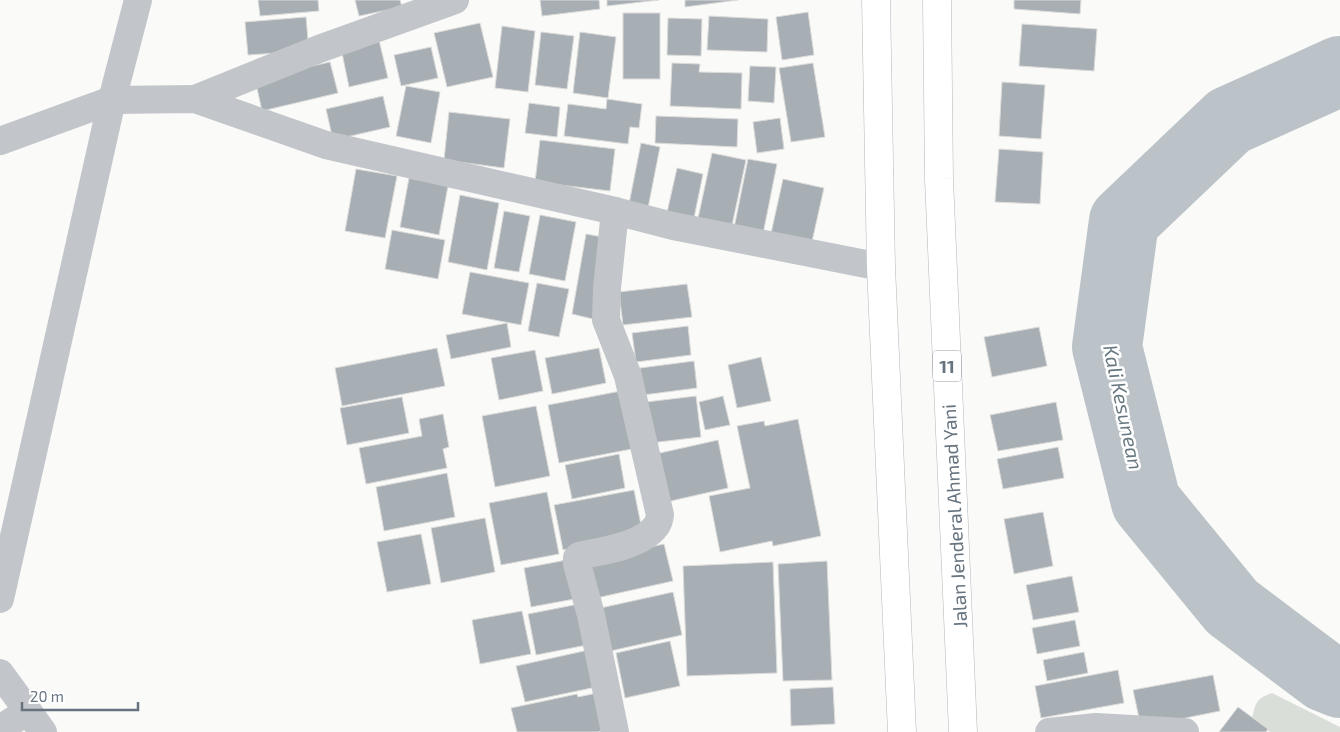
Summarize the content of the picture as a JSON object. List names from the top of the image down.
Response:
{
  "streets": {
    "highway": ["11", "Jalan Jenderal Ahmad Yani"]
  },
  "water": ["Kali Kesunean"],
  "scale_bar": "20 m"
}
